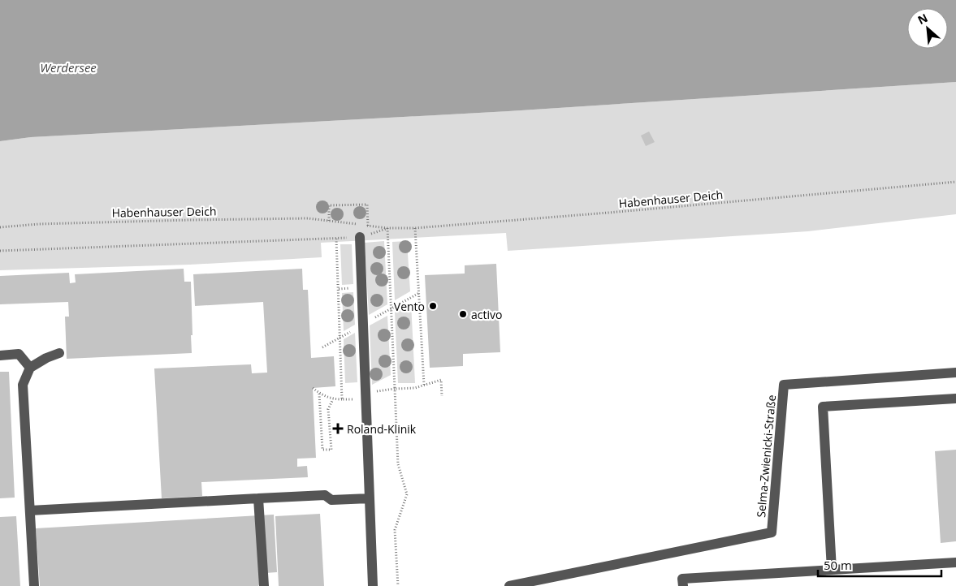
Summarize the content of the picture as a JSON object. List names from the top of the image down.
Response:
{
  "streets": {
    "street": ["Selma-Zwienicki-Straße"],
    "path": ["Habenhauser Deich"]
  },
  "water": ["Werdersee"],
  "places": {
    "other": ["Vento", "activo"],
    "health": ["Roland-Klinik"]
  },
  "scale_bar": "50 m",
  "north": "top left"
}
